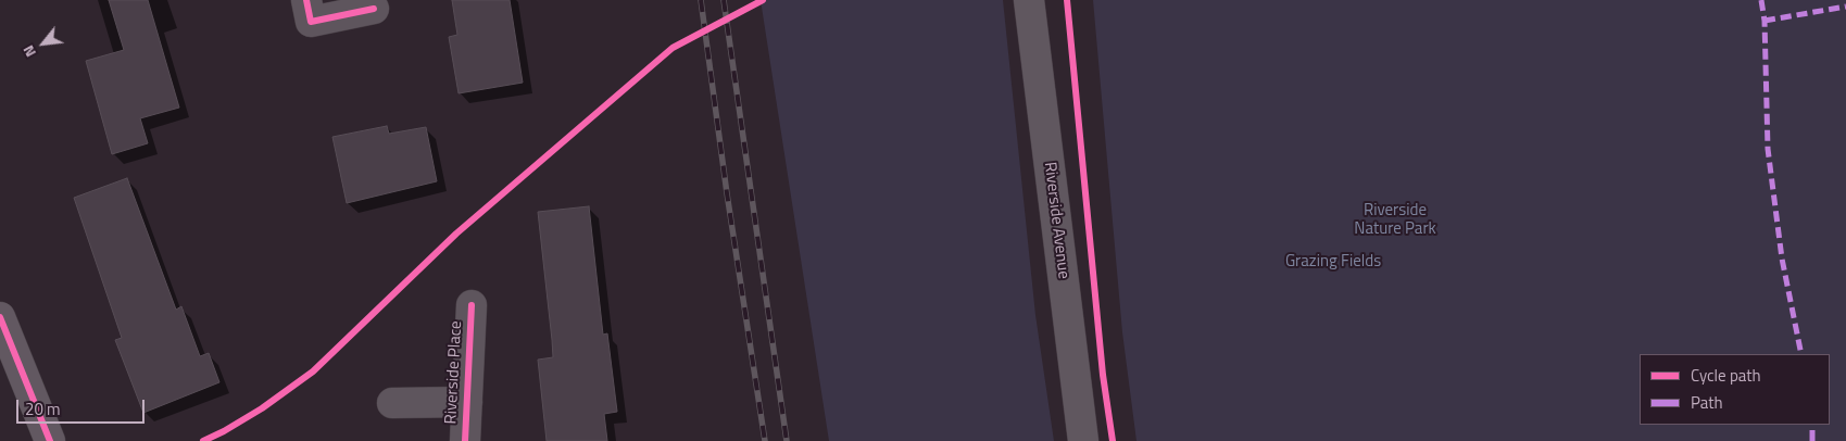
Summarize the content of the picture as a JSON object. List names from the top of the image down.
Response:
{
  "streets": {
    "main road": ["Riverside Avenue"],
    "street": ["Riverside Place"]
  },
  "parks": ["Riverside Nature Park", "Grazing Fields"],
  "legend": ["Cycle path", "Path"],
  "scale_bar": "20 m",
  "north": "bottom left"
}
